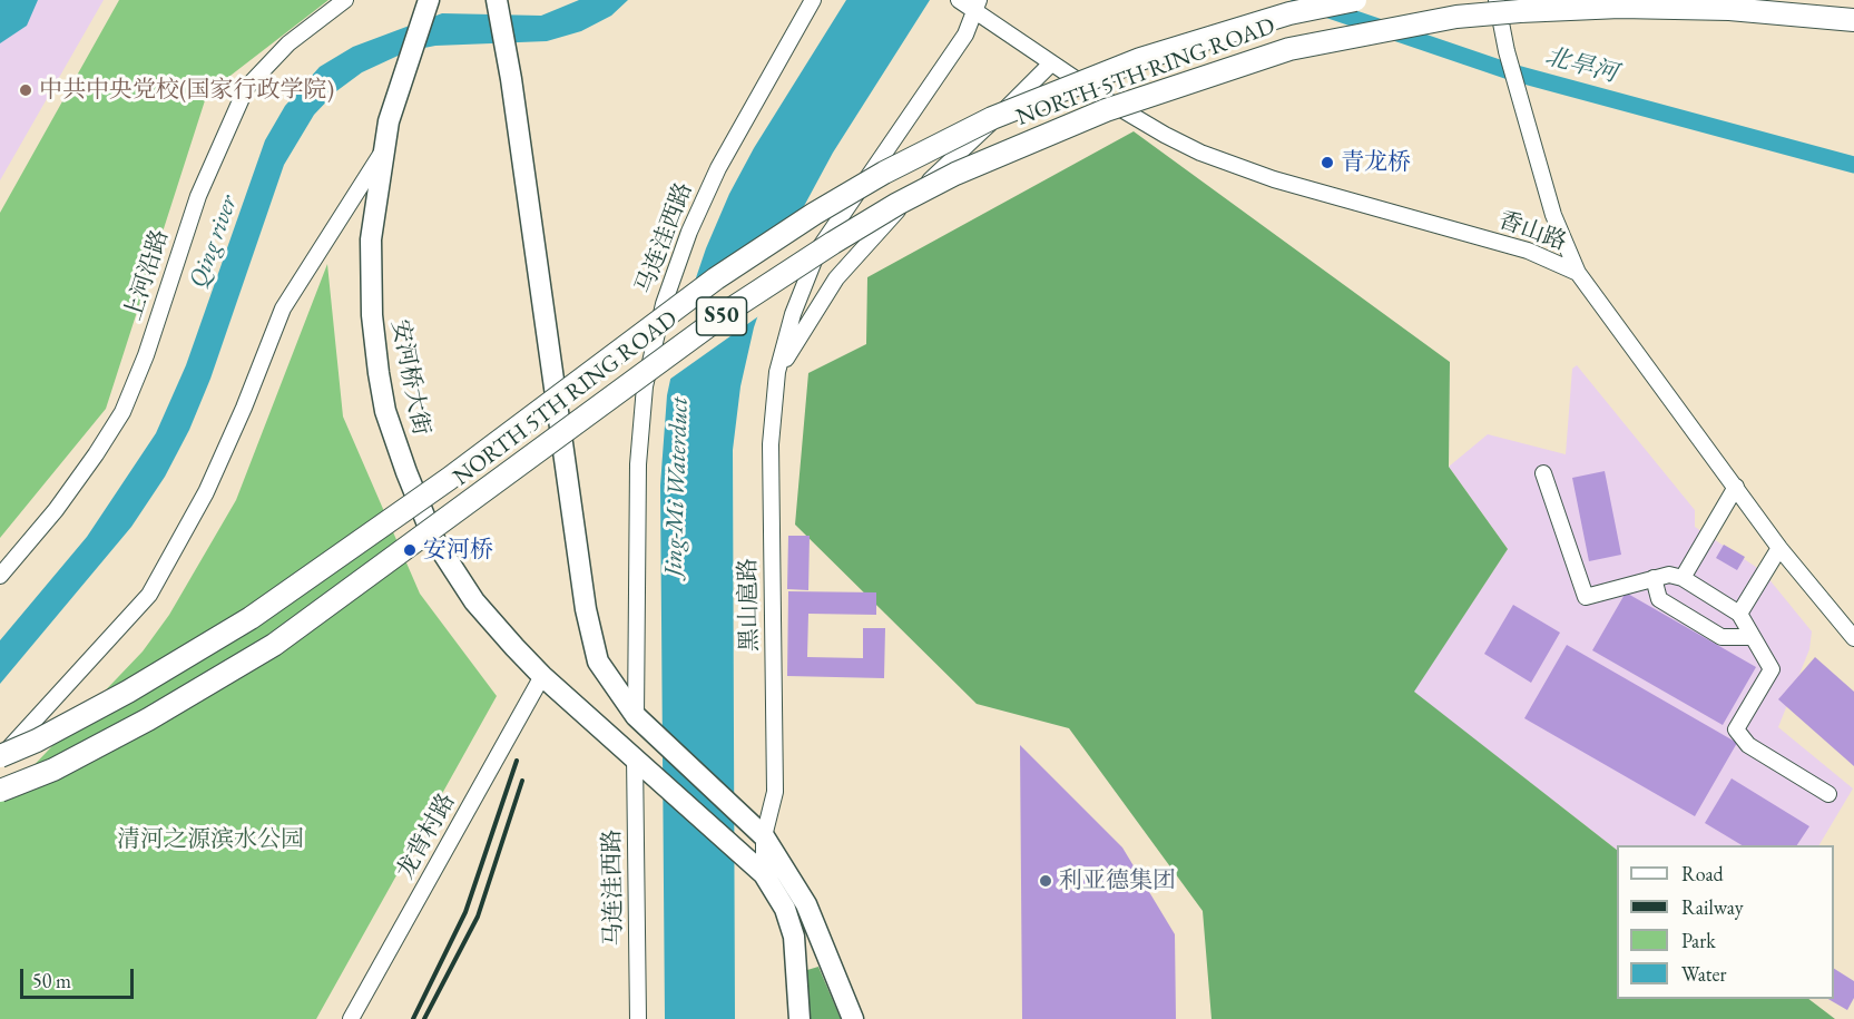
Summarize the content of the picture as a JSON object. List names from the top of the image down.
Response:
{
  "streets": {
    "highway": ["NORTH 5TH RING ROAD", "S50"],
    "main road": ["安河桥大街"],
    "street": [
      "香山路",
      "马连洼西路",
      "上河沿路",
      "黑山扈路",
      "龙背村路"
    ]
  },
  "crossings": [
    ["香山路", "黑山扈路"],
    ["马连洼西路", "安河桥大街"],
    ["安河桥大街", "黑山扈路"],
    ["安河桥大街", "龙背村路"]
  ],
  "water": ["北旱河", "Qing river", "Jing-Mi Waterduct"],
  "parks": ["清河之源滨水公园"],
  "places": [
    "中共中央党校(国家行政学院)",
    "青龙桥",
    "安河桥",
    "利亚德集团"
  ],
  "legend": [
    "Road",
    "Railway",
    "Park",
    "Water"
  ],
  "scale_bar": "50 m"
}
